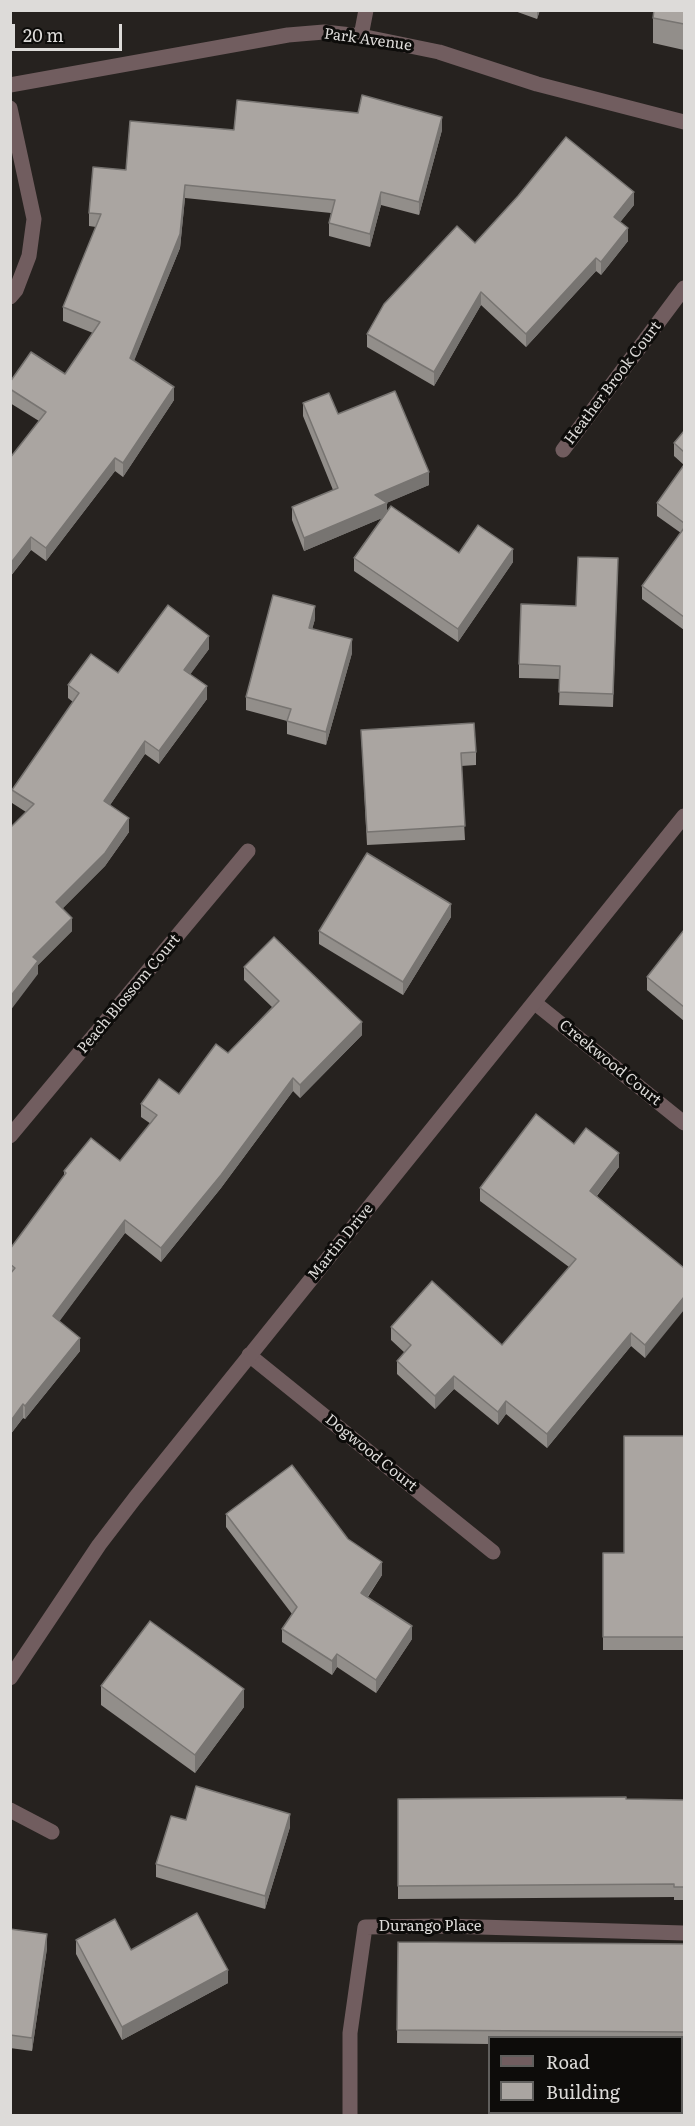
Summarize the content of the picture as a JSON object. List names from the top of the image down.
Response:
{
  "streets": {
    "street": [
      "Park Avenue",
      "Heather Brook Court",
      "Peach Blossom Court",
      "Creekwood Court",
      "Martin Drive",
      "Dogwood Court",
      "Durango Place"
    ]
  },
  "crossings": [
    ["Creekwood Court", "Martin Drive"],
    ["Martin Drive", "Dogwood Court"]
  ],
  "legend": ["Road", "Building"],
  "scale_bar": "20 m"
}
